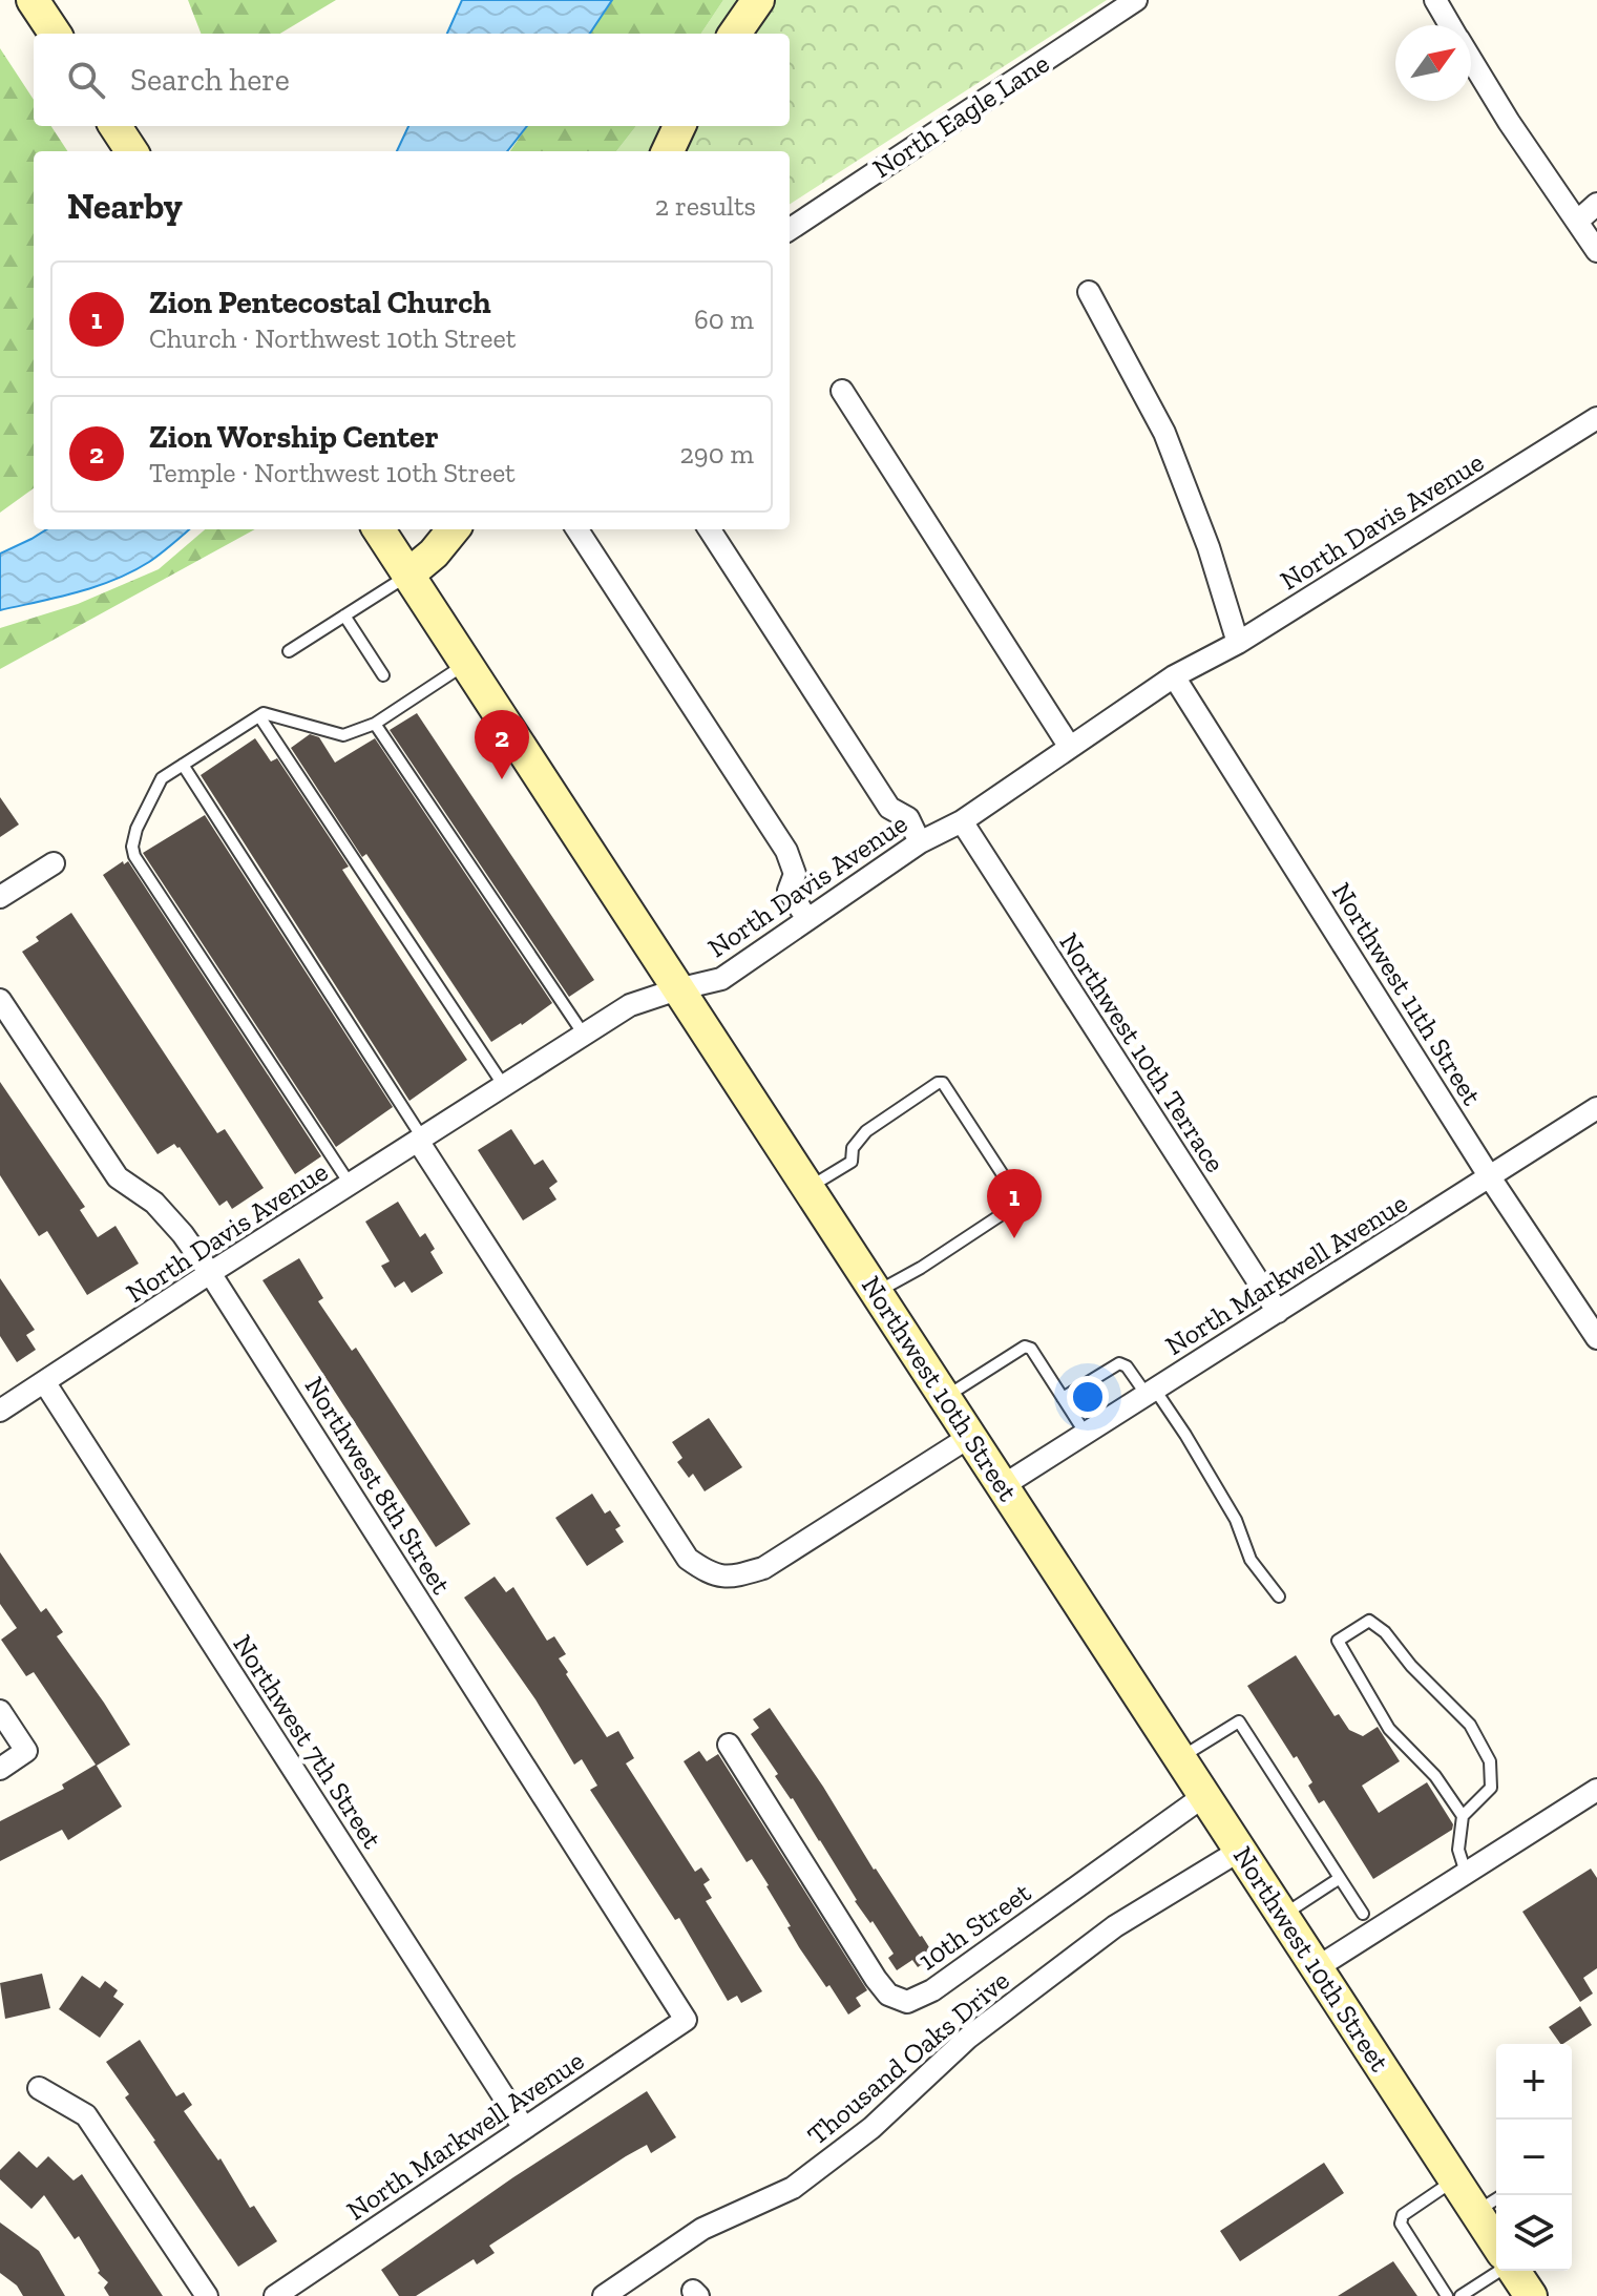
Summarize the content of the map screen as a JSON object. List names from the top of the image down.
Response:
{
  "streets": {
    "main road": ["Northwest 10th Street"],
    "street": [
      "North Eagle Lane",
      "North Davis Avenue",
      "Northwest 11th Street",
      "Northwest 10th Terrace",
      "North Markwell Avenue",
      "Northwest 8th Street",
      "Northwest 7th Street",
      "10th Street",
      "Thousand Oaks Drive"
    ]
  },
  "crossings": [
    ["North Davis Avenue", "Northwest 11th Street"],
    ["North Davis Avenue", "Northwest 10th Terrace"],
    ["North Davis Avenue", "Northwest 10th Street"],
    ["North Davis Avenue", "Northwest 8th Street"],
    ["North Davis Avenue", "Northwest 7th Street"],
    ["Northwest 11th Street", "North Markwell Avenue"],
    ["Northwest 10th Terrace", "North Markwell Avenue"],
    ["North Markwell Avenue", "Northwest 10th Street"],
    ["North Markwell Avenue", "Northwest 8th Street"],
    ["North Markwell Avenue", "Northwest 7th Street"],
    ["Northwest 10th Street", "10th Street"],
    ["Northwest 10th Street", "Thousand Oaks Drive"]
  ],
  "north": "top right",
  "page": {
    "search": "Search here",
    "heading": ["Nearby", "2 results"],
    "list": [
      {
        "mark": "1",
        "name": "Zion Pentecostal Church",
        "note": "Church · Northwest 10th Street",
        "value": "60 m"
      },
      {
        "mark": "2",
        "name": "Zion Worship Center",
        "note": "Temple · Northwest 10th Street",
        "value": "290 m"
      }
    ],
    "pins": ["2", "1"],
    "map_buttons": ["+", "−"]
  }
}
